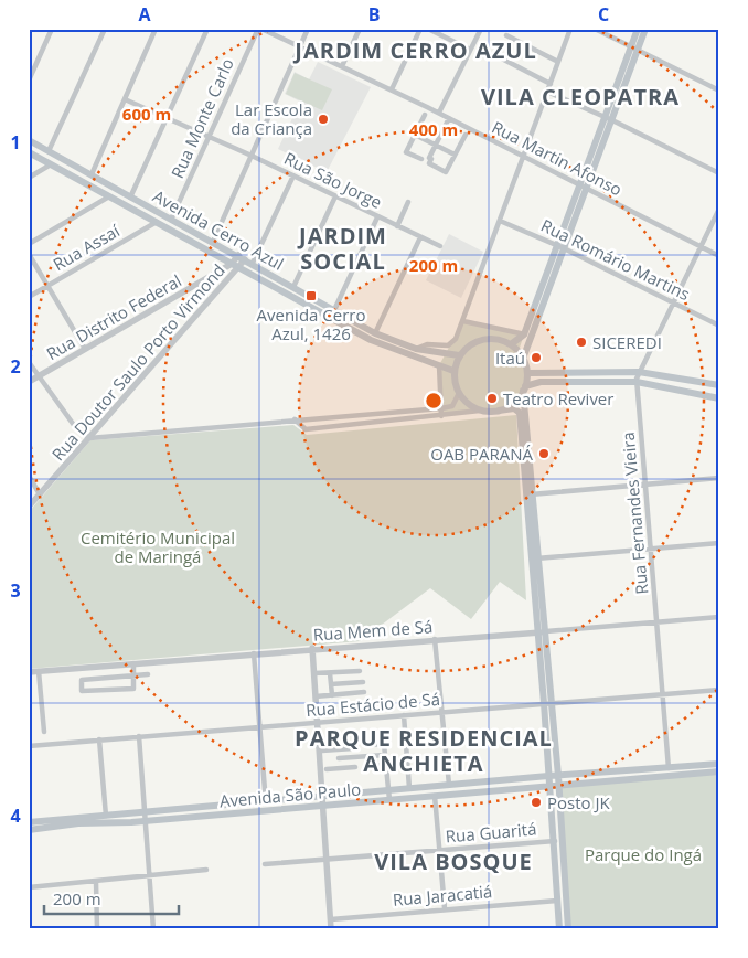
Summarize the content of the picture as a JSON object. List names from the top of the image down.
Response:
{
  "streets": {
    "main road": ["Avenida Cerro Azul", "Avenida São Paulo"],
    "street": [
      "Rua Monte Carlo",
      "Rua Martin Afonso",
      "Rua São Jorge",
      "Rua Assaí",
      "Rua Romário Martins",
      "Rua Distrito Federal",
      "Rua Doutor Saulo Porto Virmond",
      "Rua Fernandes Vieira",
      "Rua Mem de Sá",
      "Rua Estácio de Sá",
      "Rua Guaritá",
      "Rua Jaracatiá"
    ]
  },
  "crossings": [
    ["Rua Monte Carlo", "Rua Martin Afonso"],
    ["Rua Monte Carlo", "Rua São Jorge"],
    ["Rua Monte Carlo", "Avenida Cerro Azul"],
    ["Rua Martin Afonso", "Rua Fernandes Vieira"],
    ["Avenida Cerro Azul", "Rua Assaí"],
    ["Avenida Cerro Azul", "Rua Distrito Federal"],
    ["Avenida Cerro Azul", "Rua Doutor Saulo Porto Virmond"],
    ["Rua Romário Martins", "Rua Fernandes Vieira"],
    ["Rua Distrito Federal", "Rua Doutor Saulo Porto Virmond"],
    ["Rua Fernandes Vieira", "Rua Mem de Sá"],
    ["Rua Fernandes Vieira", "Rua Estácio de Sá"],
    ["Rua Fernandes Vieira", "Avenida São Paulo"]
  ],
  "districts": [
    "JARDIM CERRO AZUL",
    "VILA CLEOPATRA",
    "JARDIM SOCIAL",
    "PARQUE RESIDENCIAL ANCHIETA",
    "VILA BOSQUE"
  ],
  "parks": ["Cemitério Municipal de Maringá", "Parque do Ingá"],
  "places": {
    "other": [
      "Lar Escola da Criança",
      "SICEREDI",
      "Itaú",
      "Teatro Reviver",
      "OAB PARANÁ",
      "Posto JK"
    ],
    "transit": ["Avenida Cerro Azul, 1426"]
  },
  "scale_bar": "200 m",
  "grid": {
    "columns": ["A", "B", "C"],
    "rows": [
      "1",
      "2",
      "3",
      "4"
    ]
  },
  "rings": ["600 m", "400 m", "200 m"]
}
